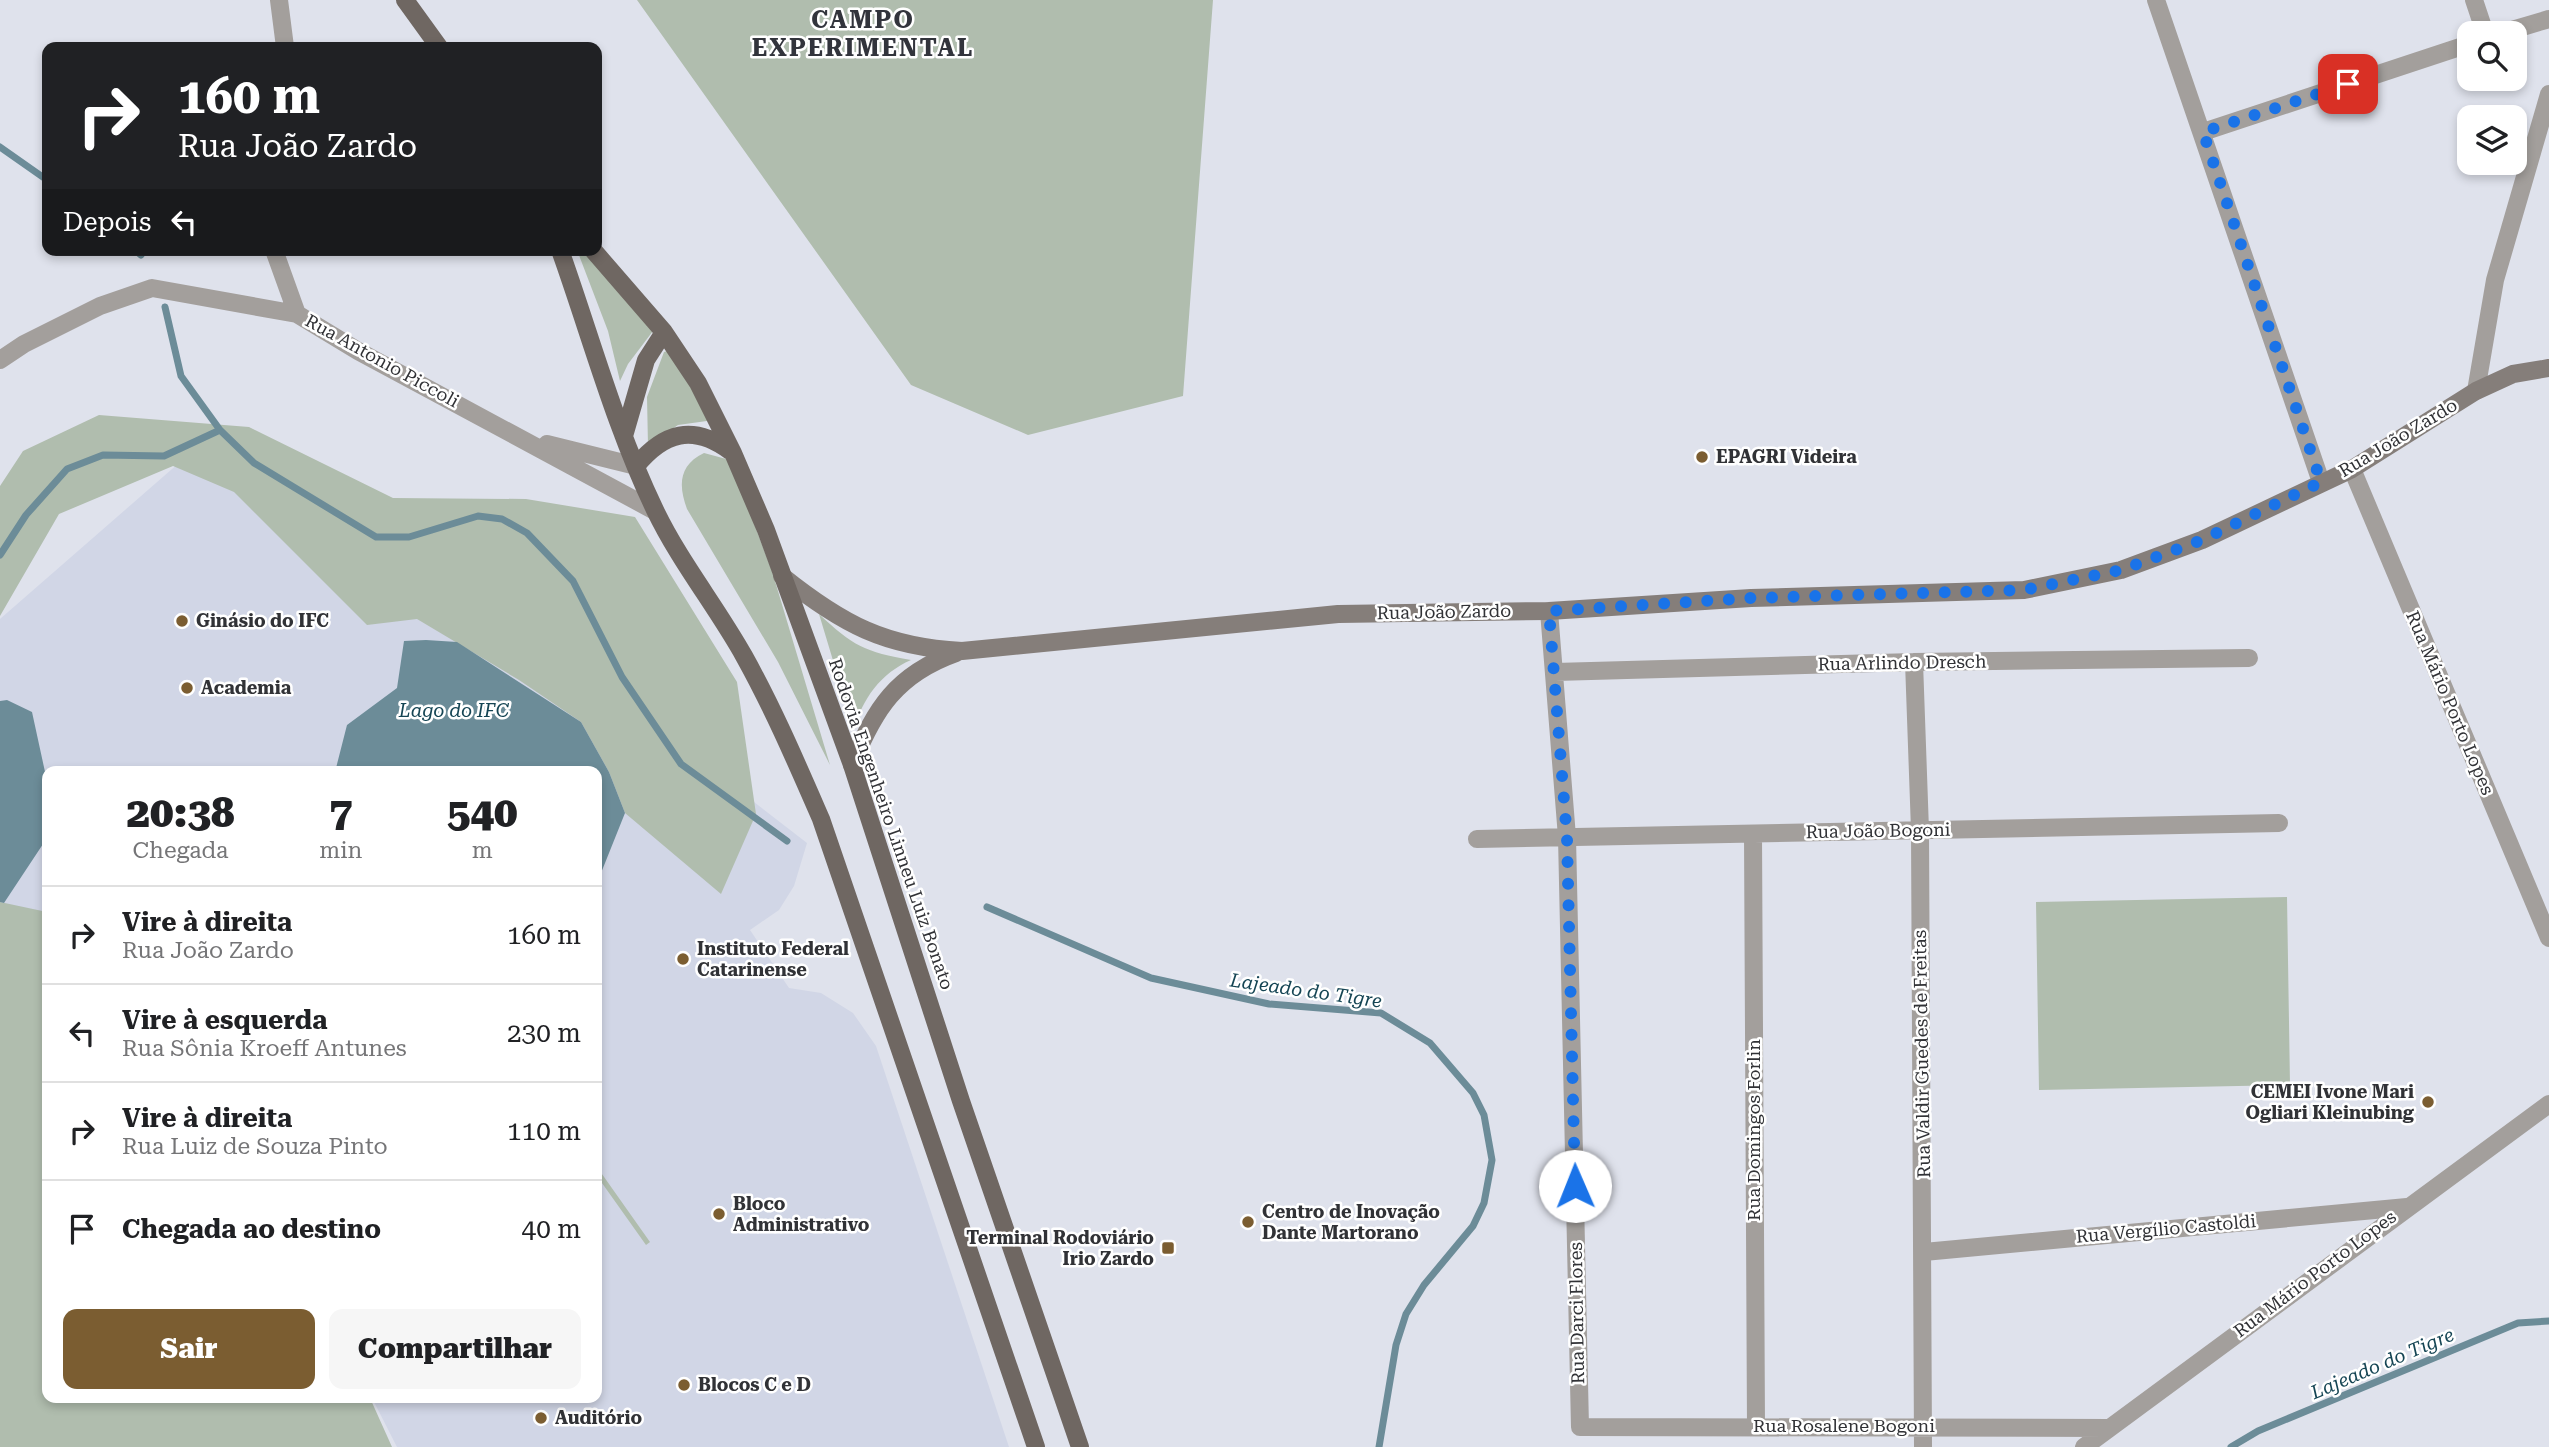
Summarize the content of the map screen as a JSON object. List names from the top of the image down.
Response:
{
  "streets": {
    "main road": ["Rua João Zardo", "Rodovia Engenheiro Linneu Luiz Bonato"],
    "street": [
      "Rua Antonio Piccoli",
      "Rua Arlindo Dresch",
      "Rua Mário Porto Lopes",
      "Rua João Bogoni",
      "Rua Valdir Guedes de Freitas",
      "Rua Domingos Forlin",
      "Rua Vergílio Castoldi",
      "Rua Darci Flores",
      "Rua Rosalene Bogoni"
    ]
  },
  "crossings": [
    ["Rua João Zardo", "Rua Mário Porto Lopes"],
    ["Rua João Zardo", "Rodovia Engenheiro Linneu Luiz Bonato"],
    ["Rua João Zardo", "Rua Darci Flores"],
    ["Rua Arlindo Dresch", "Rua Valdir Guedes de Freitas"],
    ["Rua Arlindo Dresch", "Rua Darci Flores"],
    ["Rua Mário Porto Lopes", "Rua Vergílio Castoldi"],
    ["Rua Mário Porto Lopes", "Rua Rosalene Bogoni"],
    ["Rua João Bogoni", "Rua Valdir Guedes de Freitas"],
    ["Rua João Bogoni", "Rua Domingos Forlin"],
    ["Rua João Bogoni", "Rua Darci Flores"],
    ["Rua Valdir Guedes de Freitas", "Rua Vergílio Castoldi"],
    ["Rua Valdir Guedes de Freitas", "Rua Rosalene Bogoni"],
    ["Rua Domingos Forlin", "Rua Rosalene Bogoni"],
    ["Rua Darci Flores", "Rua Rosalene Bogoni"]
  ],
  "districts": ["CAMPO EXPERIMENTAL"],
  "water": ["Lago do IFC", "Lajeado do Tigre"],
  "places": {
    "other": [
      "EPAGRI Videira",
      "Ginásio do IFC",
      "Academia",
      "Instituto Federal Catarinense",
      "CEMEI Ivone Mari Ogliari Kleinubing",
      "Bloco Administrativo",
      "Centro de Inovação Dante Martorano",
      "Blocos C e D",
      "Auditório"
    ],
    "transit": ["Terminal Rodoviário Irio Zardo"]
  },
  "page": {
    "turn": ["160 m", "Rua João Zardo"],
    "then": "Depois",
    "eta": [
      "20:38",
      "Chegada",
      "7",
      "min",
      "540",
      "m"
    ],
    "list": [
      {
        "name": "Vire à direita",
        "note": "Rua João Zardo",
        "value": "160 m"
      },
      {
        "name": "Vire à esquerda",
        "note": "Rua Sônia Kroeff Antunes",
        "value": "230 m"
      },
      {
        "name": "Vire à direita",
        "note": "Rua Luiz de Souza Pinto",
        "value": "110 m"
      },
      {
        "name": "Chegada ao destino",
        "value": "40 m"
      }
    ],
    "buttons": ["Sair", "Compartilhar"]
  }
}
